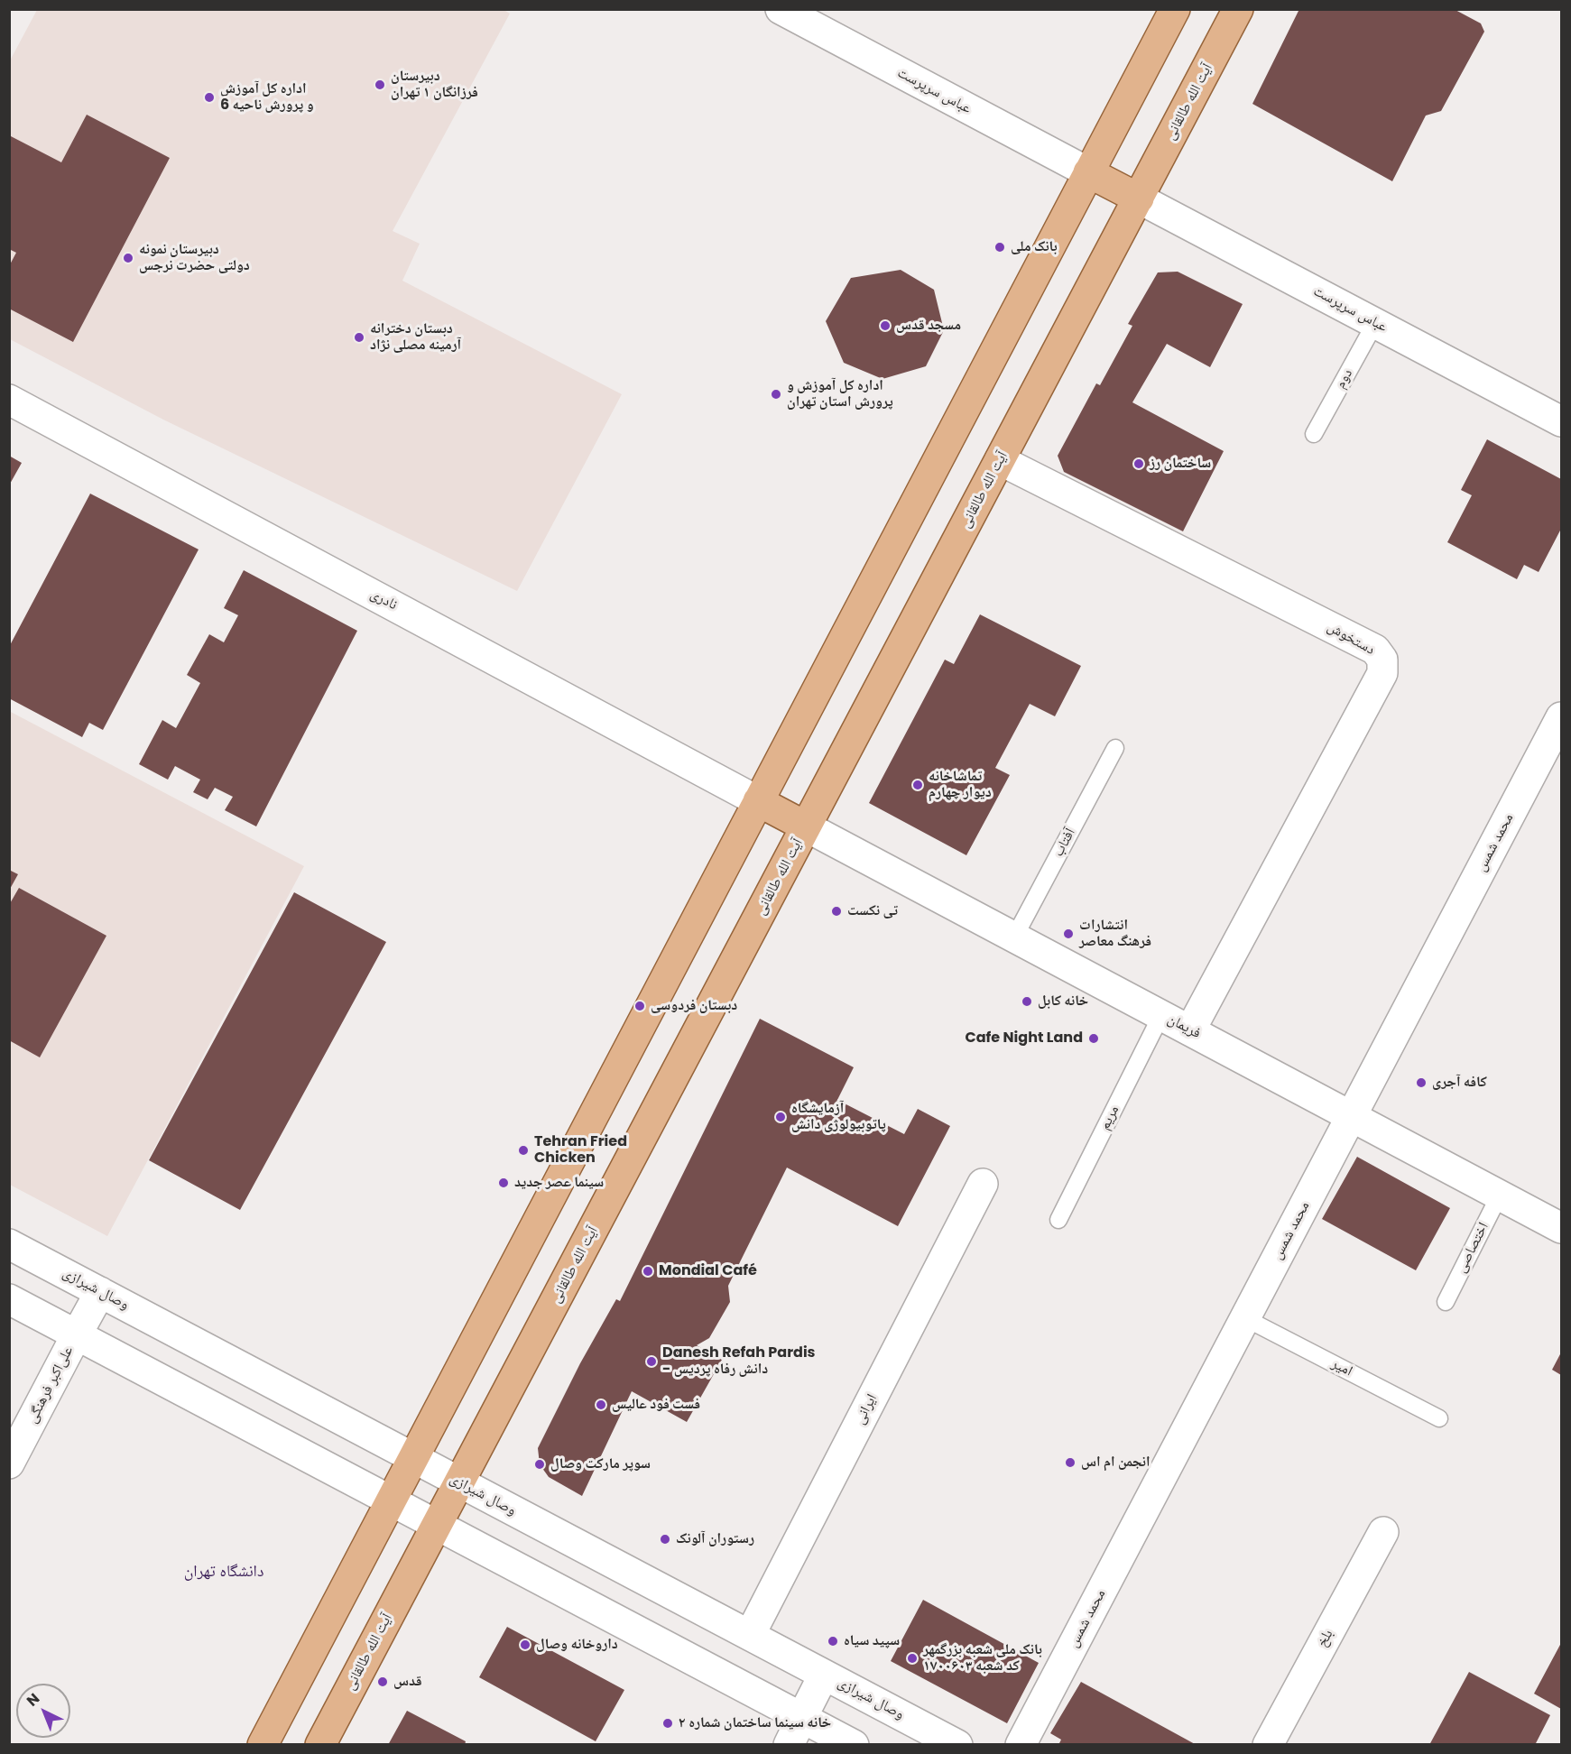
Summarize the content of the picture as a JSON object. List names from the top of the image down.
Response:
{
  "streets": {
    "main road": ["آیت الله طالقانی"],
    "street": [
      "عباس سرپرست",
      "نادری",
      "دستخوش",
      "محمد شمس",
      "فریمان",
      "وصال شیرازی",
      "علی‌اکبر فرهنگی",
      "ایرانی",
      "بلخ"
    ],
    "lane": [
      "دوم",
      "آفتاب",
      "مریم",
      "اختصاصی",
      "امیر"
    ]
  },
  "crossings": [
    ["عباس سرپرست", "آیت الله طالقانی"],
    ["عباس سرپرست", "دوم"],
    ["آیت الله طالقانی", "دستخوش"],
    ["آیت الله طالقانی", "فریمان"],
    ["آیت الله طالقانی", "وصال شیرازی"],
    ["دستخوش", "فریمان"],
    ["آفتاب", "فریمان"],
    ["محمد شمس", "فریمان"],
    ["محمد شمس", "امیر"],
    ["فریمان", "مریم"],
    ["فریمان", "اختصاصی"],
    ["وصال شیرازی", "علی‌اکبر فرهنگی"],
    ["وصال شیرازی", "ایرانی"]
  ],
  "districts": ["دانشگاه تهران"],
  "places": [
    "دبیرستان فرزانگان ۱ تهران",
    "اداره کل آموزش و پرورش ناحیه 6",
    "بانک ملی",
    "دبیرستان نمونه دولتی حضرت نرجس",
    "مسجد قدس",
    "دبستان دخترانه آرمینه مصلی نژاد",
    "اداره کل آموزش و پرورش استان تهران",
    "ساختمان رز",
    "تماشاخانه دیوار چهارم",
    "تی نکست",
    "انتشارات فرهنگ معاصر",
    "خانه کابل",
    "دبستان فردوسی",
    "Cafe Night Land",
    "کافه آجری",
    "آزمایشگاه پاتوبیولوژی دانش",
    "Tehran Fried Chicken",
    "سینما عصر جدید",
    "Mondial Café",
    "Danesh Refah Pardis - دانش رفاه پردیس",
    "فست فود عالیس",
    "انجمن ام اس",
    "سوپر مارکت وصال",
    "رستوران آلونک",
    "سپید سیاه",
    "داروخانه وصال",
    "بانک ملی شعبه بزرگمهر کد شعبه ۱۷۰۰۶۰۳",
    "قدس",
    "خانه سینما ساختمان شماره ۲"
  ],
  "north": "top left"
}
